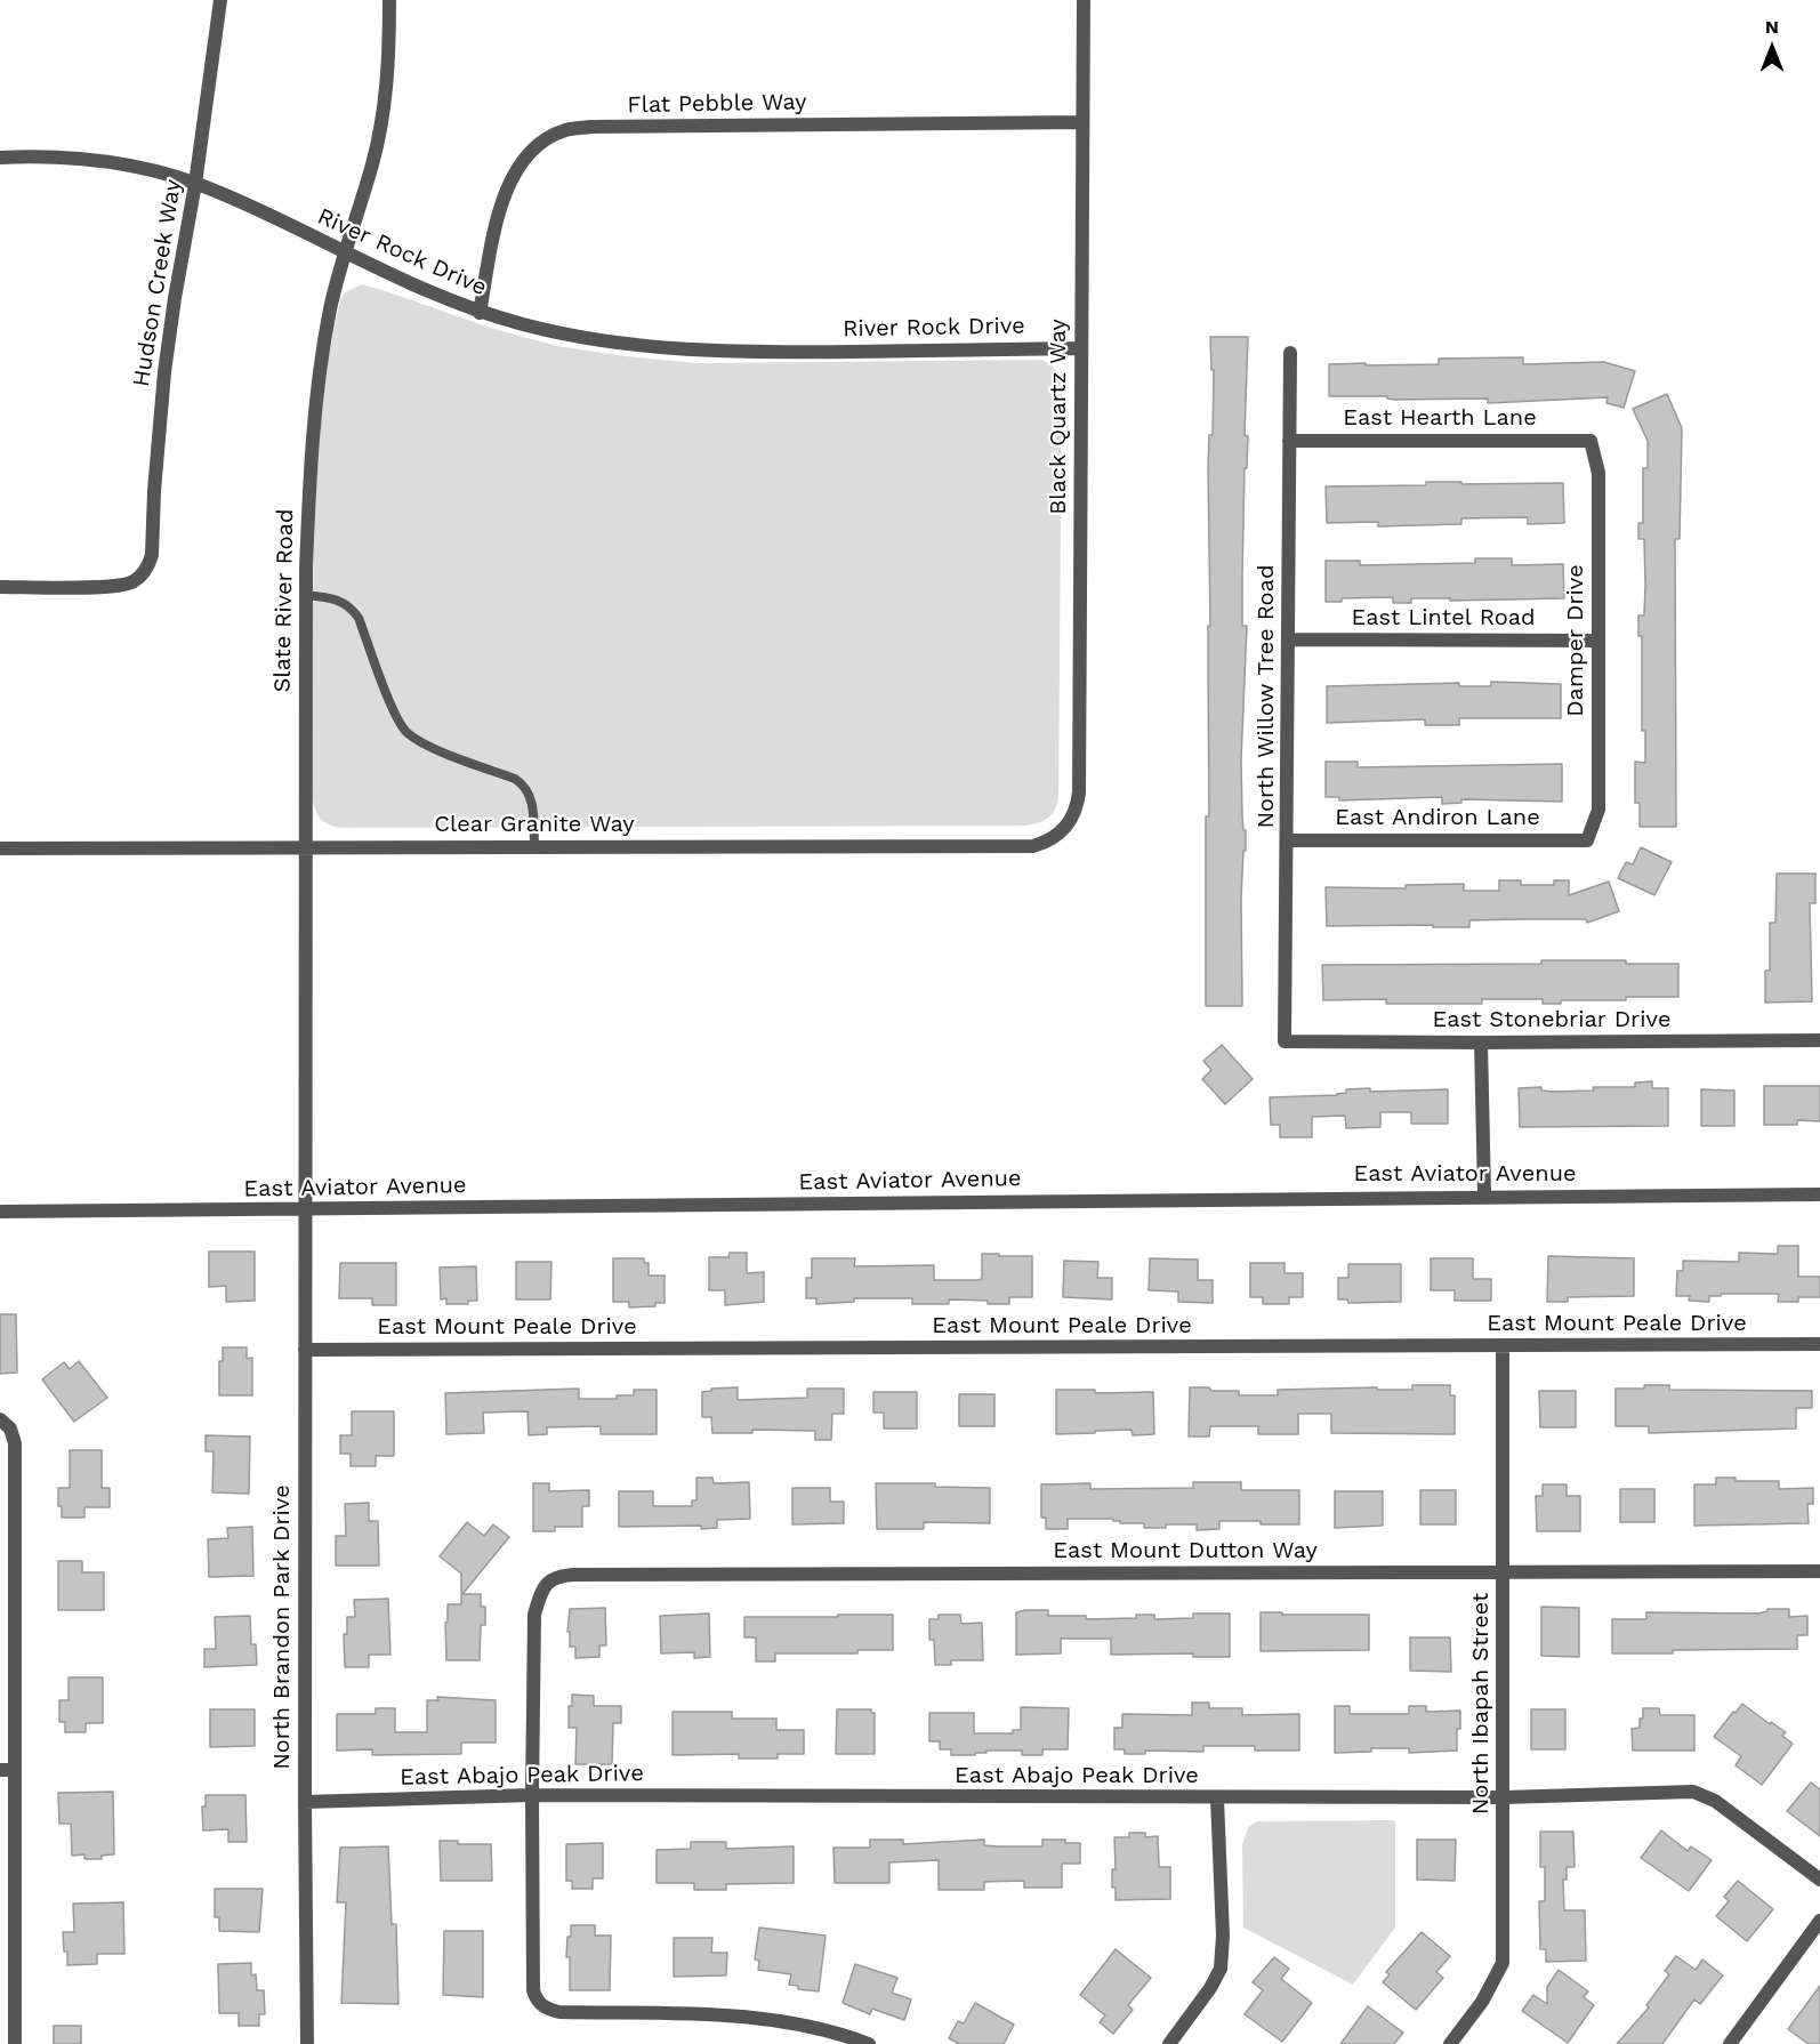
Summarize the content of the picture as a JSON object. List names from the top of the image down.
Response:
{
  "streets": {
    "street": [
      "Flat Pebble Way",
      "River Rock Drive",
      "Hudson Creek Way",
      "Black Quartz Way",
      "East Hearth Lane",
      "Slate River Road",
      "East Lintel Road",
      "Damper Drive",
      "North Willow Tree Road",
      "East Andiron Lane",
      "Clear Granite Way",
      "East Stonebriar Drive",
      "East Aviator Avenue",
      "East Mount Peale Drive",
      "East Mount Dutton Way",
      "North Brandon Park Drive",
      "North Ibapah Street",
      "East Abajo Peak Drive"
    ]
  },
  "crossings": [
    ["Flat Pebble Way", "River Rock Drive"],
    ["Flat Pebble Way", "Black Quartz Way"],
    ["River Rock Drive", "Hudson Creek Way"],
    ["River Rock Drive", "Black Quartz Way"],
    ["River Rock Drive", "Slate River Road"],
    ["Black Quartz Way", "Clear Granite Way"],
    ["East Hearth Lane", "Damper Drive"],
    ["East Hearth Lane", "North Willow Tree Road"],
    ["Slate River Road", "Clear Granite Way"],
    ["Slate River Road", "East Aviator Avenue"],
    ["Slate River Road", "North Brandon Park Drive"],
    ["East Lintel Road", "Damper Drive"],
    ["East Lintel Road", "North Willow Tree Road"],
    ["Damper Drive", "East Andiron Lane"],
    ["North Willow Tree Road", "East Andiron Lane"],
    ["North Willow Tree Road", "East Stonebriar Drive"],
    ["East Aviator Avenue", "North Brandon Park Drive"],
    ["East Mount Peale Drive", "North Brandon Park Drive"],
    ["East Mount Peale Drive", "North Ibapah Street"],
    ["East Mount Dutton Way", "North Ibapah Street"],
    ["East Mount Dutton Way", "East Abajo Peak Drive"],
    ["North Brandon Park Drive", "East Abajo Peak Drive"],
    ["North Ibapah Street", "East Abajo Peak Drive"]
  ],
  "north": "top"
}
